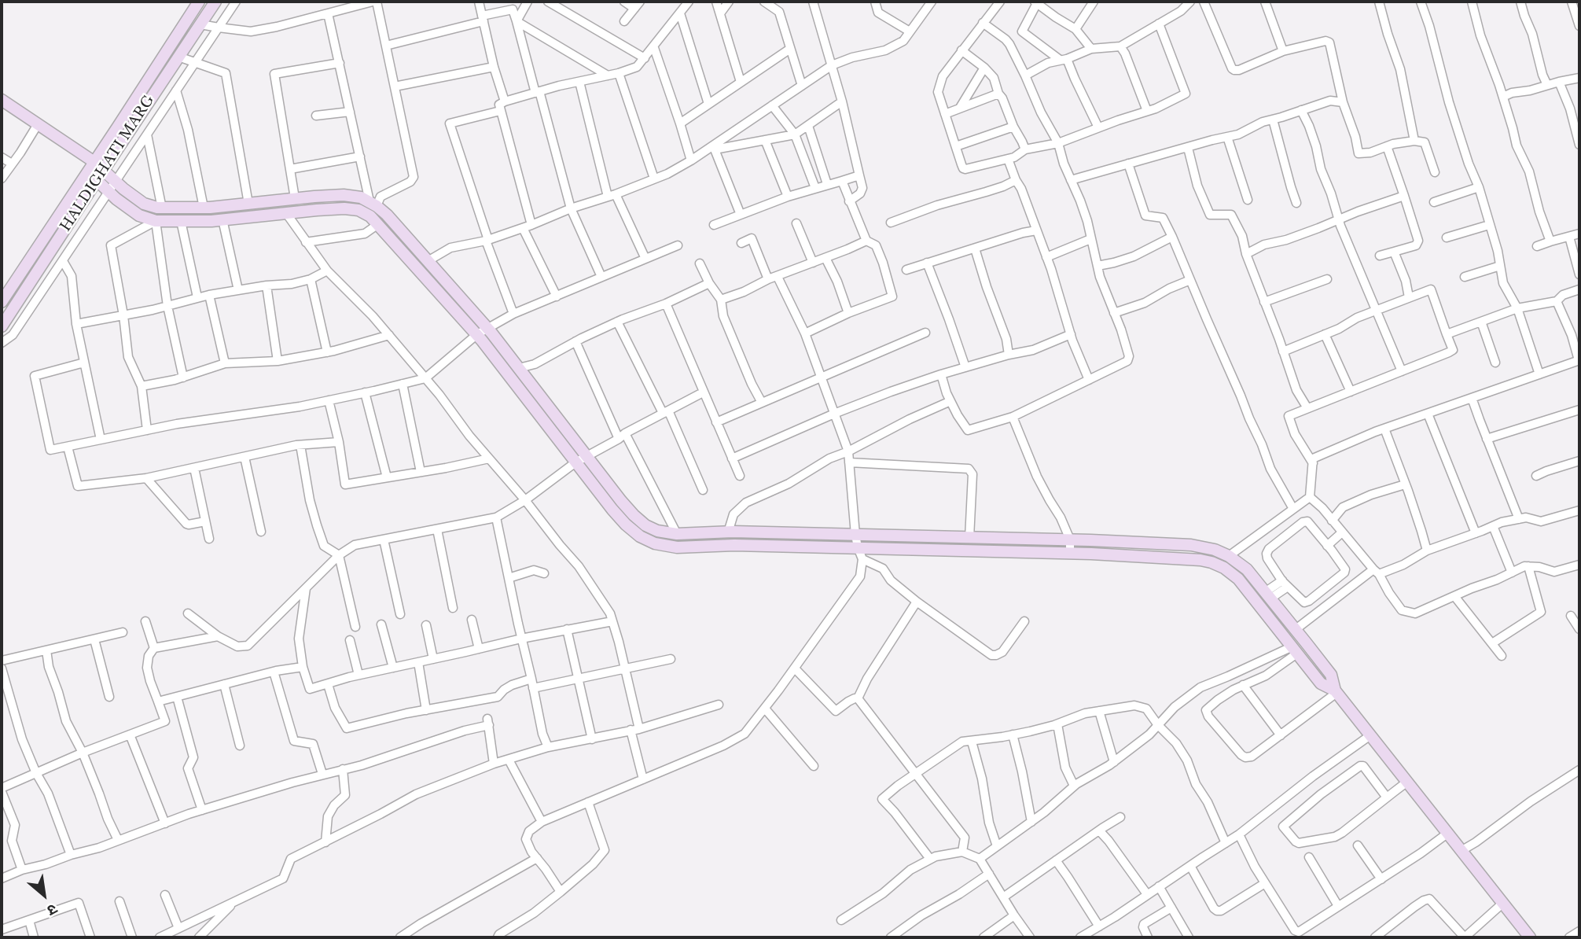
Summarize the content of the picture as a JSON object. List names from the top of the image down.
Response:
{
  "streets": {
    "street": ["HALDIGHATI MARG"]
  },
  "north": "bottom right"
}
